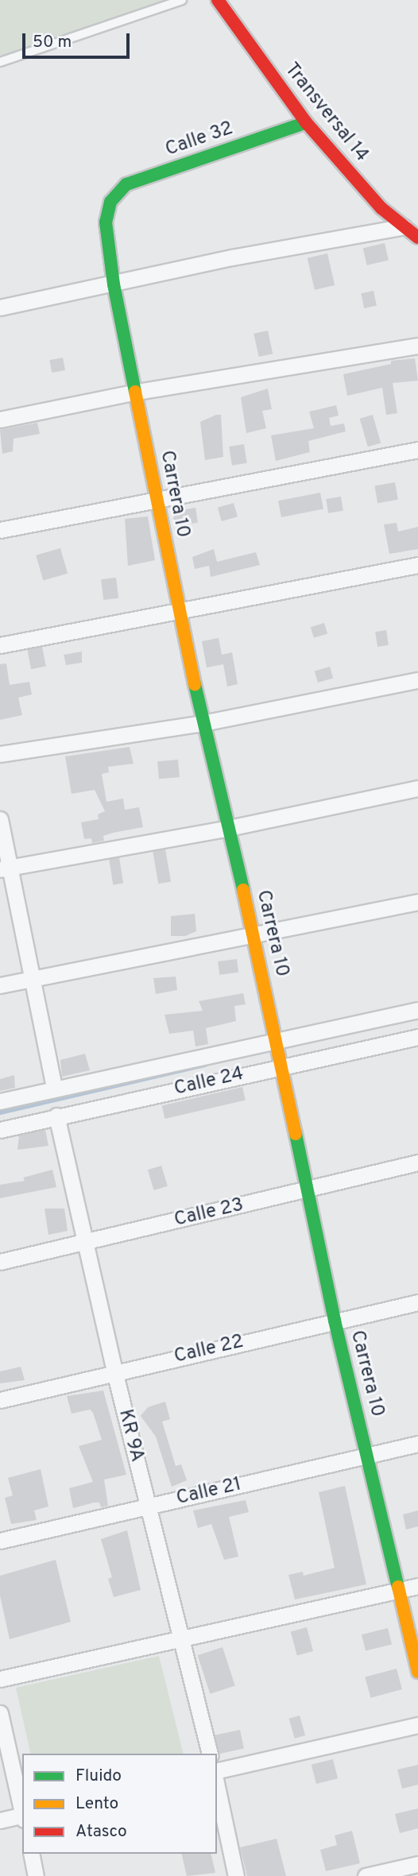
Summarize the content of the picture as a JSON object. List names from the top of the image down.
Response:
{
  "streets": {
    "street": [
      "Transversal 14",
      "Calle 32",
      "Carrera 10",
      "Calle 24",
      "Calle 23",
      "Calle 22",
      "KR 9A",
      "Calle 21"
    ]
  },
  "crossings": [
    ["Transversal 14", "Calle 32"],
    ["Calle 32", "Carrera 10"],
    ["Carrera 10", "Calle 24"],
    ["Carrera 10", "Calle 23"],
    ["Carrera 10", "Calle 22"],
    ["Carrera 10", "Calle 21"],
    ["Calle 24", "KR 9A"],
    ["Calle 23", "KR 9A"],
    ["Calle 22", "KR 9A"],
    ["KR 9A", "Calle 21"]
  ],
  "legend": ["Fluido", "Lento", "Atasco"],
  "scale_bar": "50 m"
}
